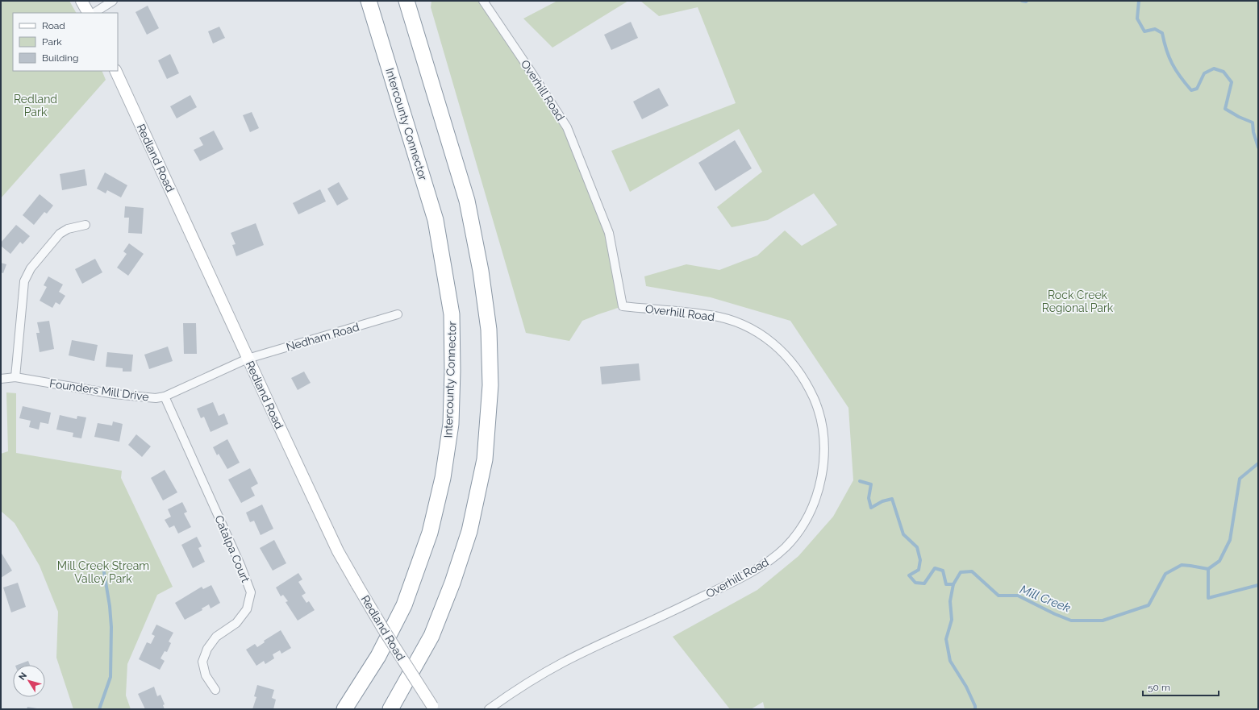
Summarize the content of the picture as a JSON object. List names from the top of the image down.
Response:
{
  "streets": {
    "highway": ["Intercounty Connector"],
    "main road": ["Redland Road"],
    "street": [
      "Overhill Road",
      "Nedham Road",
      "Founders Mill Drive",
      "Catalpa Court"
    ]
  },
  "crossings": [
    ["Redland Road", "Nedham Road"],
    ["Redland Road", "Founders Mill Drive"],
    ["Nedham Road", "Founders Mill Drive"],
    ["Founders Mill Drive", "Catalpa Court"]
  ],
  "water": ["Mill Creek"],
  "parks": ["Redland Park", "Rock Creek Regional Park", "Mill Creek Stream Valley Park"],
  "legend": ["Road", "Park", "Building"],
  "scale_bar": "50 m",
  "north": "top left"
}
